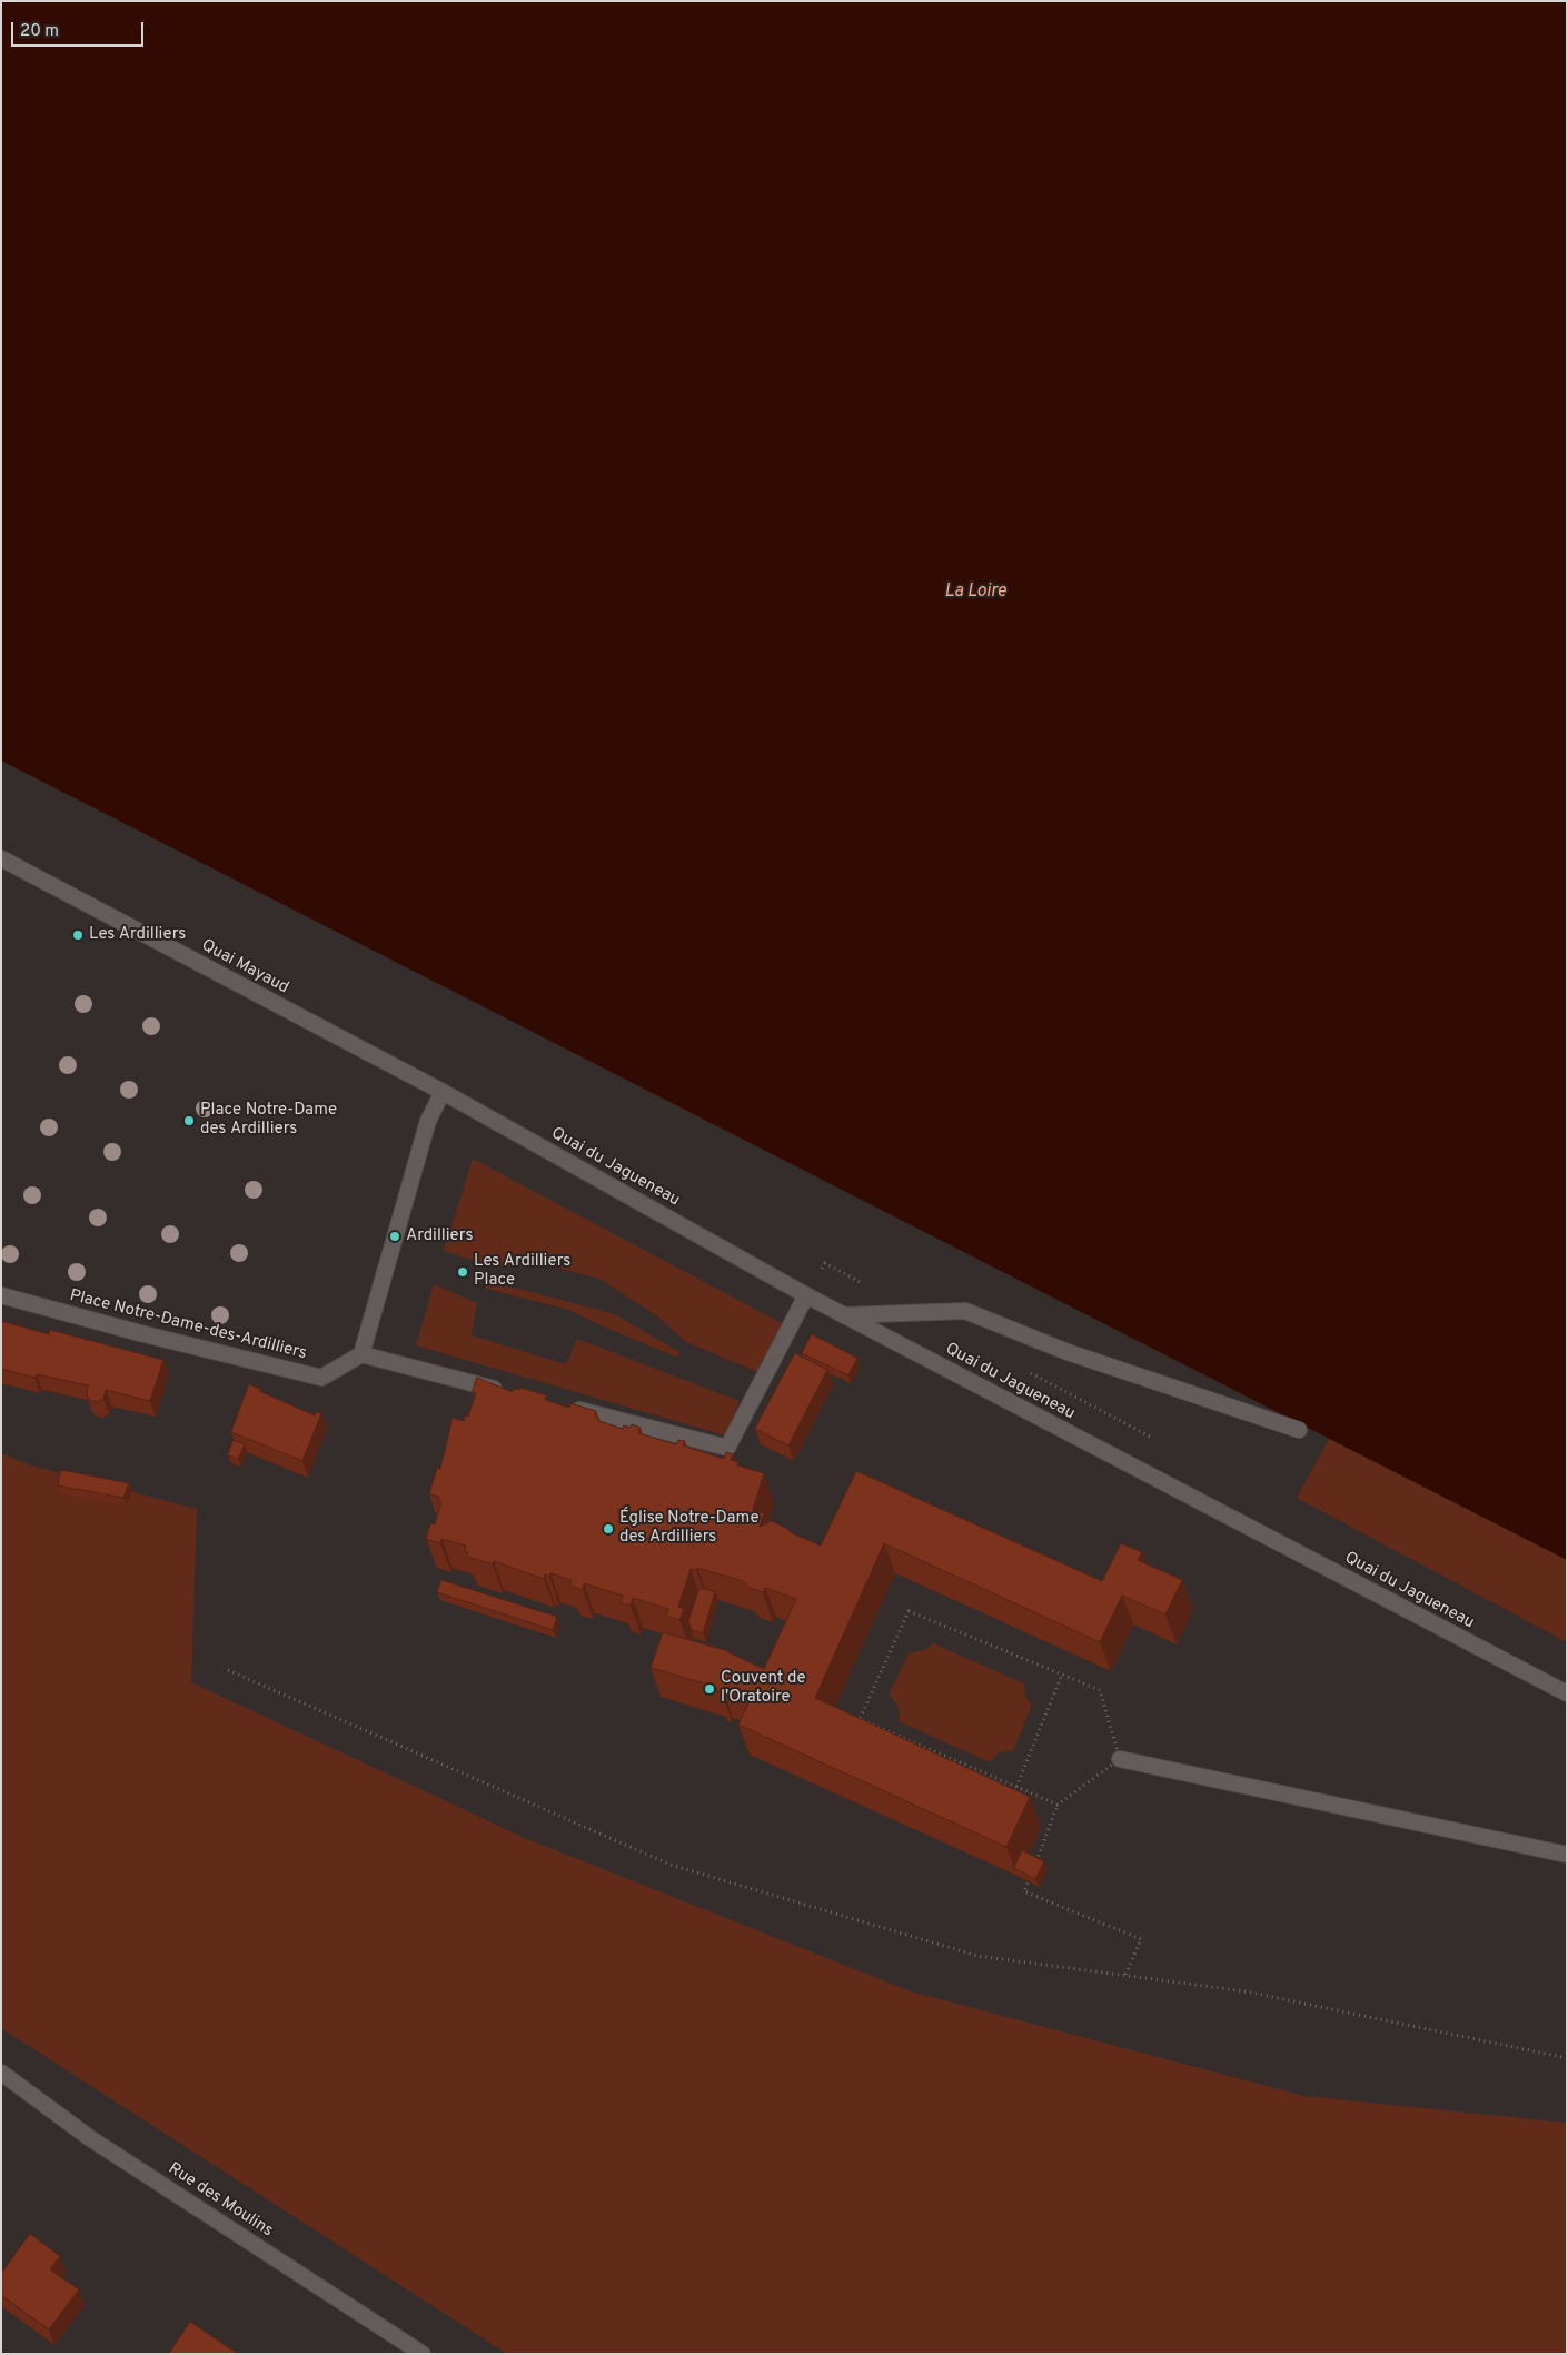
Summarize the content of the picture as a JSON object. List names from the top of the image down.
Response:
{
  "streets": {
    "main road": [
      "Quai Mayaud",
      "Quai du Jagueneau",
      "Place Notre-Dame-des-Ardilliers",
      "Rue des Moulins"
    ]
  },
  "crossings": [
    ["Quai Mayaud", "Quai du Jagueneau"]
  ],
  "water": ["La Loire"],
  "places": [
    "Les Ardilliers",
    "Place Notre-Dame des Ardilliers",
    "Ardilliers",
    "Les Ardilliers Place",
    "Église Notre-Dame des Ardilliers",
    "Couvent de l'Oratoire"
  ],
  "scale_bar": "20 m"
}
